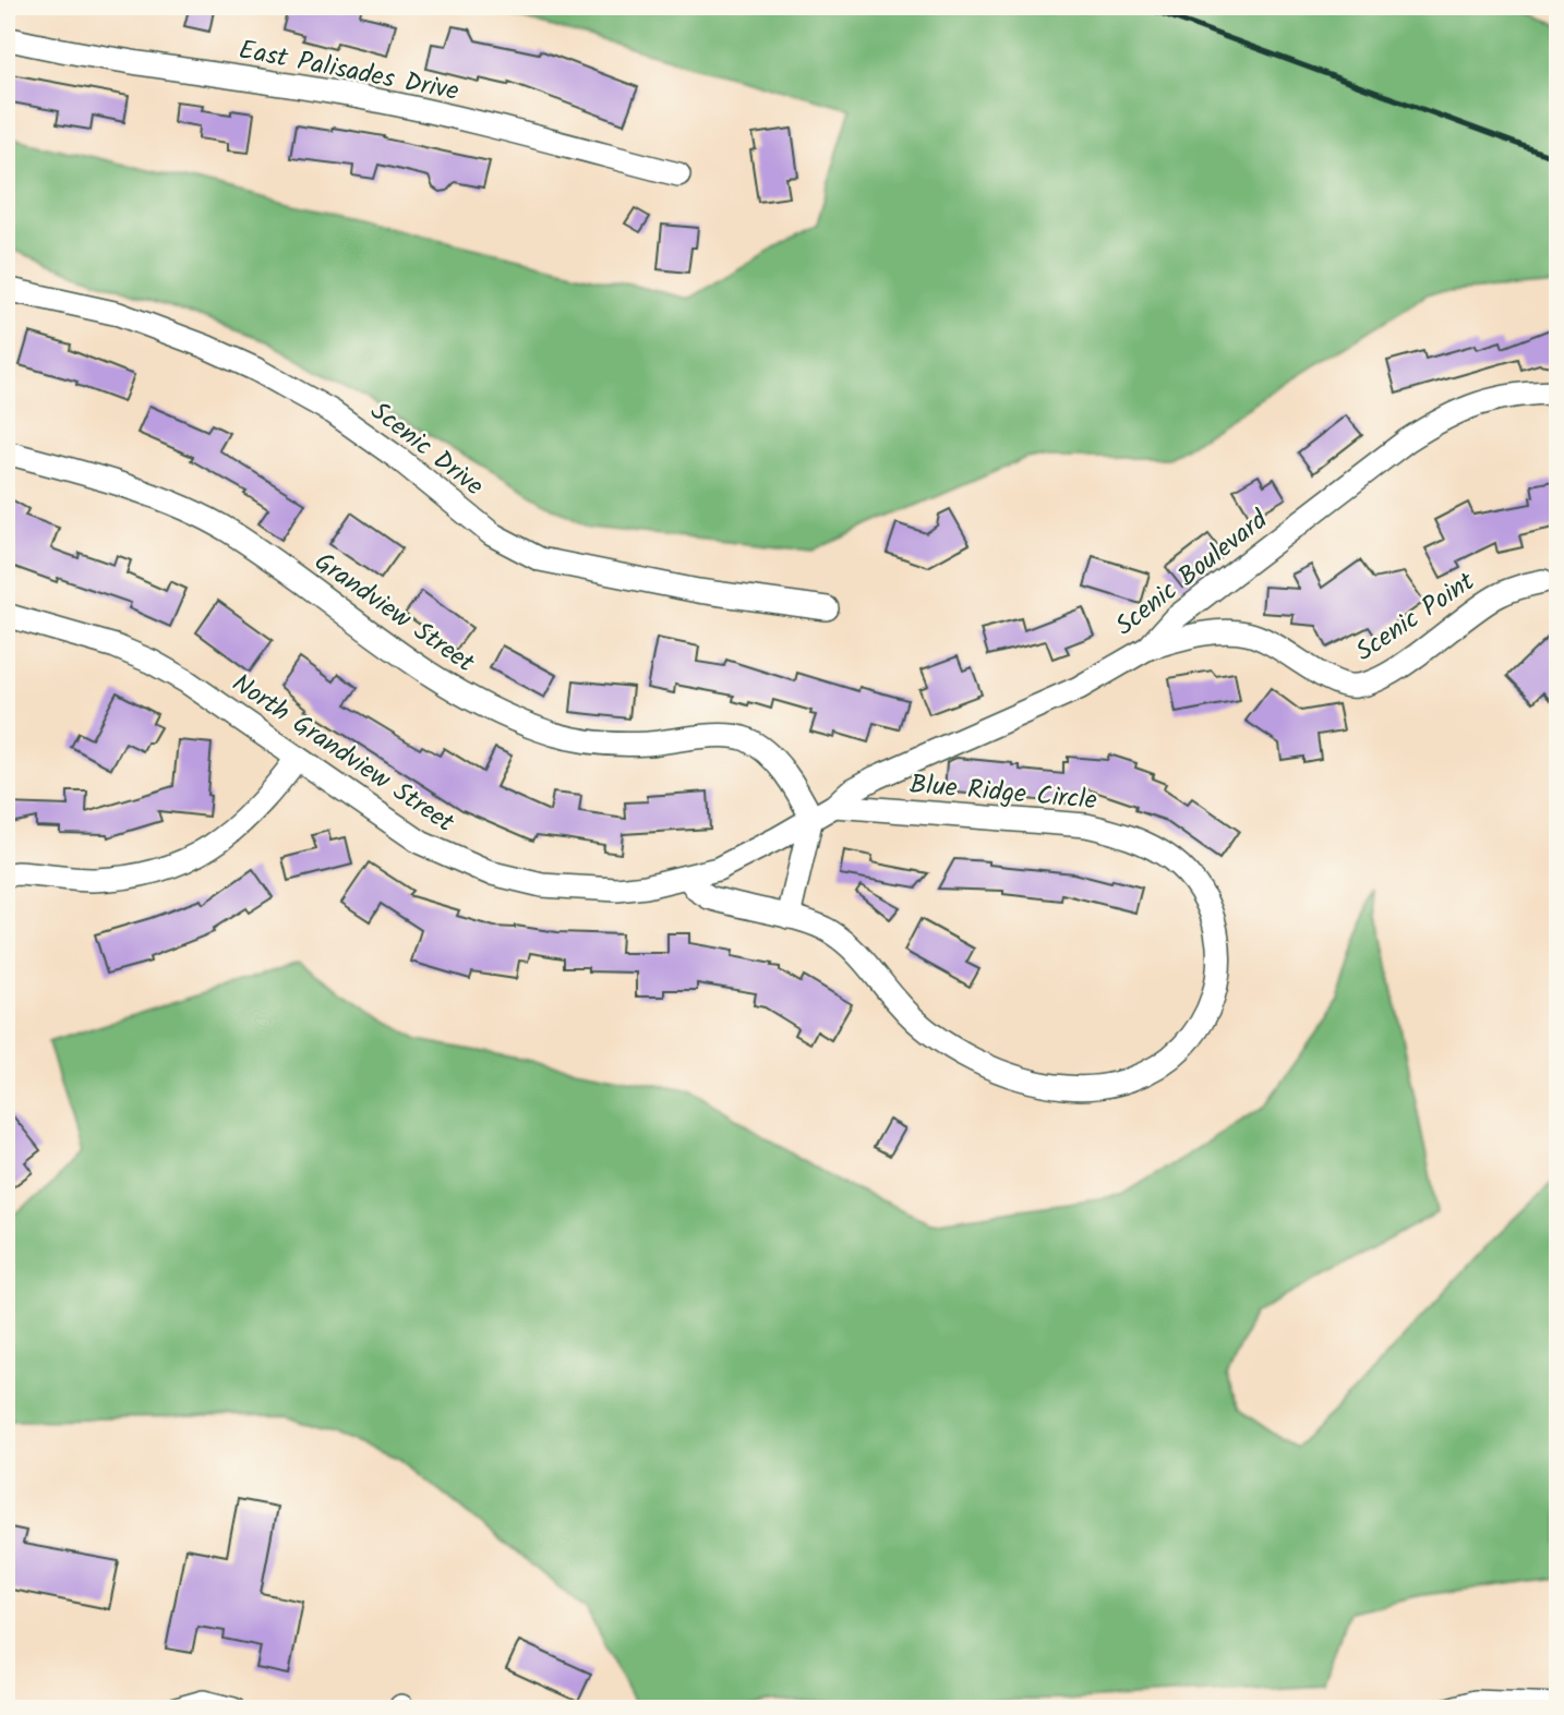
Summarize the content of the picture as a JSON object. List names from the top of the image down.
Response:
{
  "streets": {
    "street": [
      "East Palisades Drive",
      "Scenic Drive",
      "Scenic Boulevard",
      "Grandview Street",
      "Scenic Point",
      "North Grandview Street",
      "Blue Ridge Circle"
    ]
  },
  "crossings": [
    ["Scenic Boulevard", "Grandview Street"],
    ["Scenic Boulevard", "Scenic Point"],
    ["Scenic Boulevard", "North Grandview Street"],
    ["Scenic Boulevard", "Blue Ridge Circle"]
  ]
}
